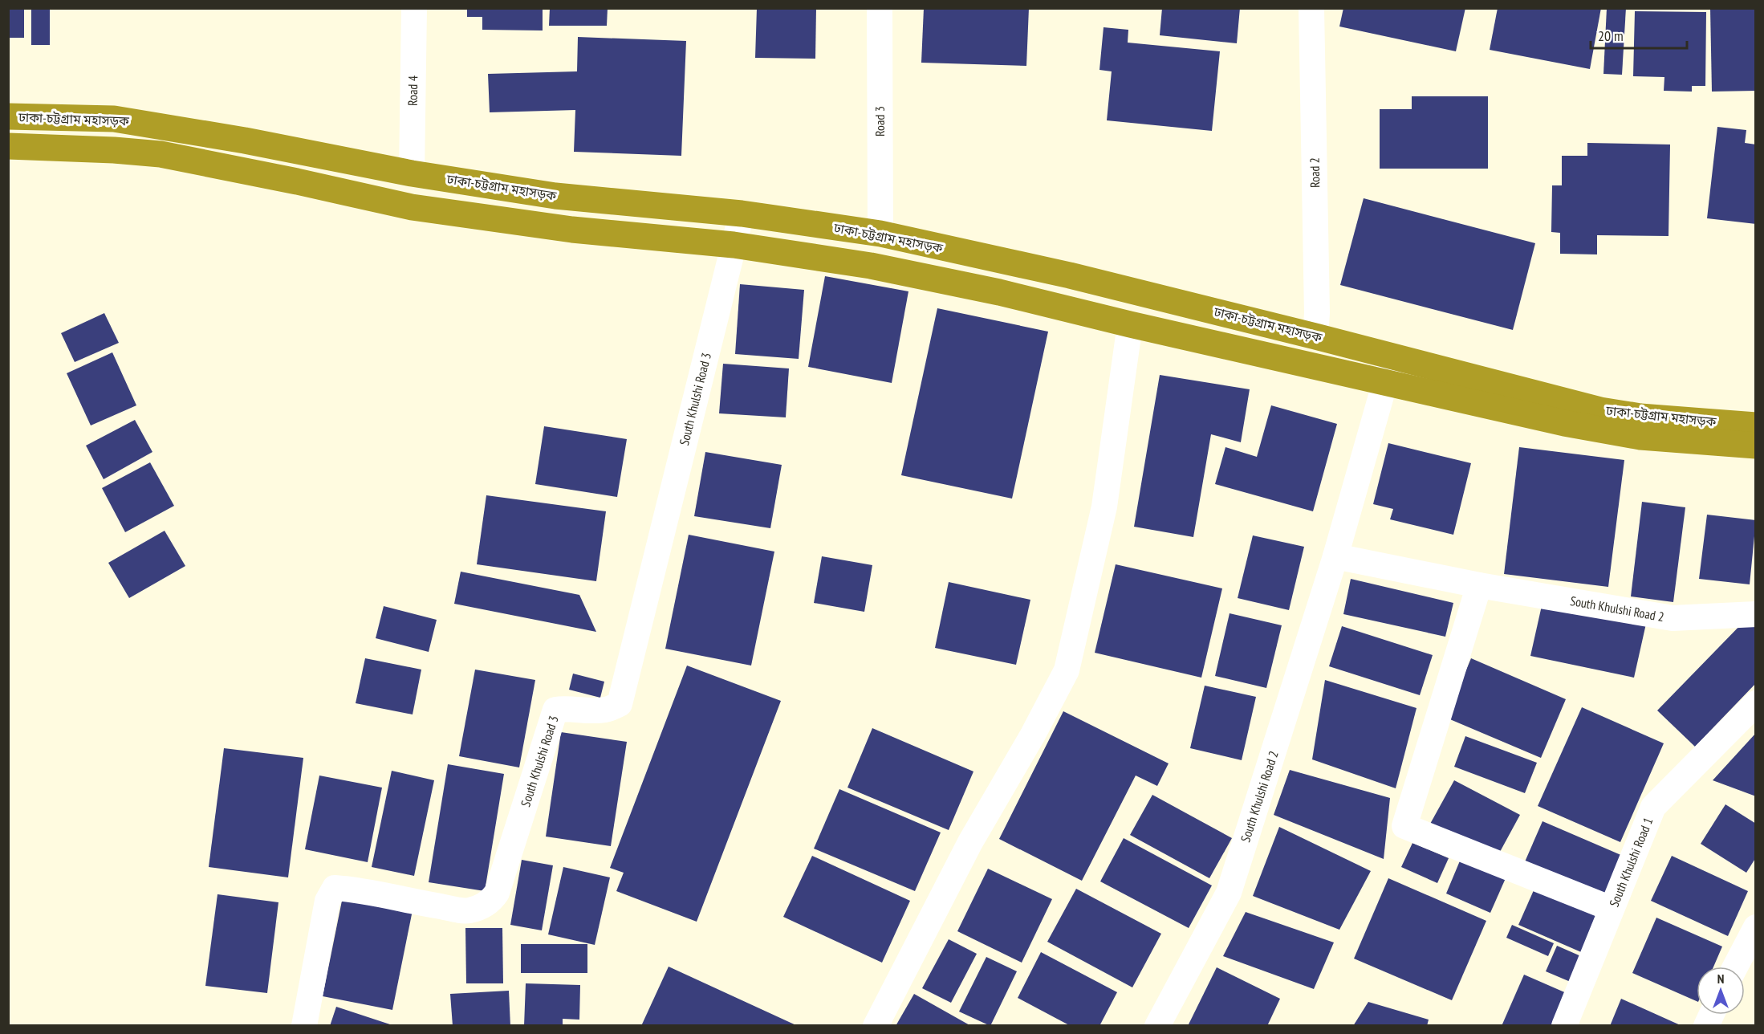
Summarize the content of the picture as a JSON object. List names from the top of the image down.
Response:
{
  "streets": {
    "highway": ["ঢাকা-চট্টগ্রাম মহাসড়ক"],
    "street": [
      "Road 4",
      "Road 3",
      "Road 2",
      "South Khulshi Road 3",
      "South Khulshi Road 2",
      "South Khulshi Road 1"
    ]
  },
  "crossings": [
    ["Road 4", "ঢাকা-চট্টগ্রাম মহাসড়ক"],
    ["ঢাকা-চট্টগ্রাম মহাসড়ক", "Road 3"],
    ["ঢাকা-চট্টগ্রাম মহাসড়ক", "Road 2"],
    ["ঢাকা-চট্টগ্রাম মহাসড়ক", "South Khulshi Road 3"],
    ["ঢাকা-চট্টগ্রাম মহাসড়ক", "South Khulshi Road 2"]
  ],
  "scale_bar": "20 m",
  "north": "top"
}
